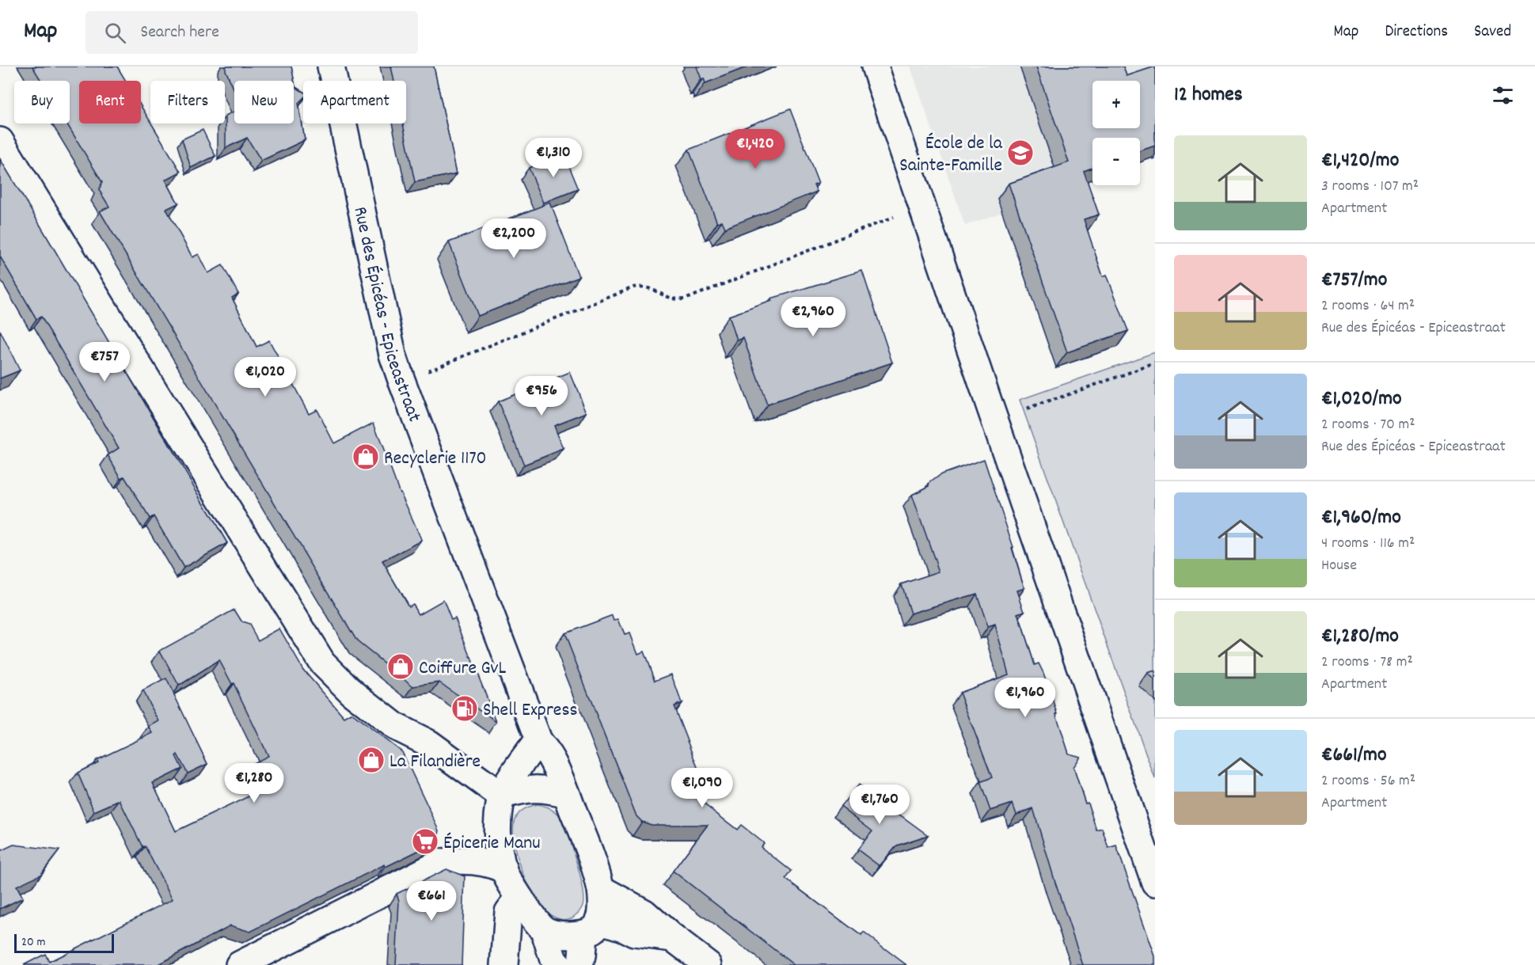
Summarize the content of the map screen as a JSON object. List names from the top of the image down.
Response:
{
  "streets": {
    "street": ["Rue des Épicéas - Epiceastraat"]
  },
  "places": {
    "school or university": ["École de la Sainte-Famille"],
    "shop": ["Recyclerie 1170", "Coiffure GvL", "La Filandière"],
    "fuel station": ["Shell Express"],
    "supermarket": ["Épicerie Manu"]
  },
  "scale_bar": "20 m",
  "page": {
    "header": "Map",
    "search": "Search here",
    "nav": ["Map", "Directions", "Saved"],
    "heading": "12 homes",
    "map_buttons": ["+", "−"],
    "chip": [
      "Buy",
      "Rent",
      "Filters",
      "New",
      "Apartment"
    ],
    "list": [
      {
        "name": "€1,420/mo",
        "note": "3 rooms · 107 m² · Apartment"
      },
      {
        "name": "€757/mo",
        "note": "2 rooms · 64 m² · Rue des Épicéas - Epiceastraat"
      },
      {
        "name": "€1,020/mo",
        "note": "2 rooms · 70 m² · Rue des Épicéas - Epiceastraat"
      },
      {
        "name": "€1,960/mo",
        "note": "4 rooms · 116 m² · House"
      },
      {
        "name": "€1,280/mo",
        "note": "2 rooms · 78 m² · Apartment"
      },
      {
        "name": "€661/mo",
        "note": "2 rooms · 56 m² · Apartment"
      }
    ],
    "price": [
      "€1,420",
      "€1,310",
      "€2,200",
      "€2,960",
      "€757",
      "€1,020",
      "€956",
      "€1,960",
      "€1,280",
      "€1,090",
      "€1,760",
      "€661"
    ],
    "scale": "20 m"
  }
}
